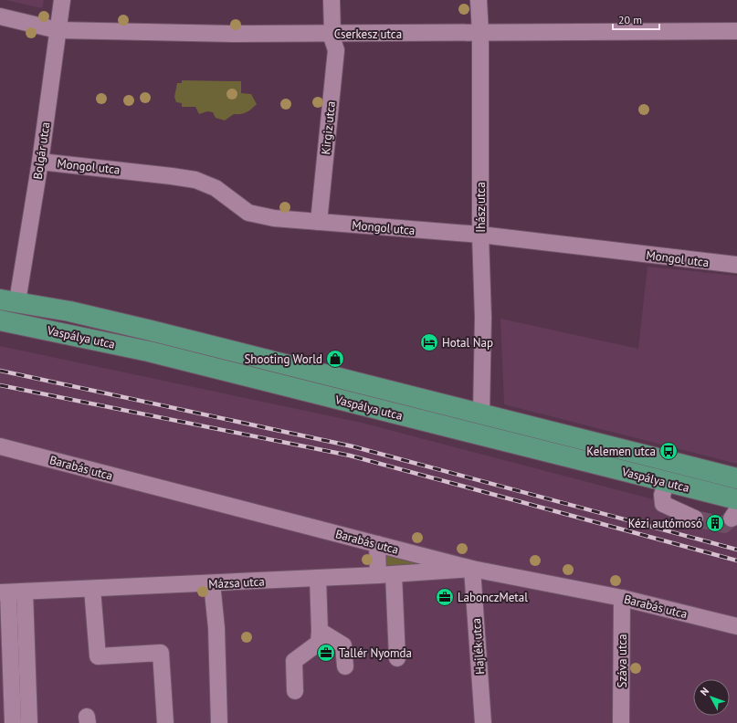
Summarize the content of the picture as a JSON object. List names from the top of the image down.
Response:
{
  "streets": {
    "main road": ["Vaspálya utca"],
    "street": [
      "Cserkesz utca",
      "Kirgiz utca",
      "Bolgár utca",
      "Mongol utca",
      "Ihász utca",
      "Barabás utca",
      "Mázsa utca",
      "Hajlék utca",
      "Száva utca"
    ]
  },
  "crossings": [
    ["Cserkesz utca", "Kirgiz utca"],
    ["Cserkesz utca", "Bolgár utca"],
    ["Cserkesz utca", "Ihász utca"],
    ["Kirgiz utca", "Mongol utca"],
    ["Bolgár utca", "Mongol utca"],
    ["Bolgár utca", "Vaspálya utca"],
    ["Mongol utca", "Ihász utca"],
    ["Ihász utca", "Vaspálya utca"],
    ["Barabás utca", "Mázsa utca"],
    ["Barabás utca", "Hajlék utca"],
    ["Barabás utca", "Száva utca"],
    ["Mázsa utca", "Hajlék utca"]
  ],
  "places": {
    "hotel": ["Hotal Nap"],
    "shop": ["Shooting World"],
    "bus stop": ["Kelemen utca"],
    "building": ["Kézi autómosó"],
    "office": ["LabonczMetal", "Tallér Nyomda"]
  },
  "scale_bar": "20 m",
  "north": "top left"
}
